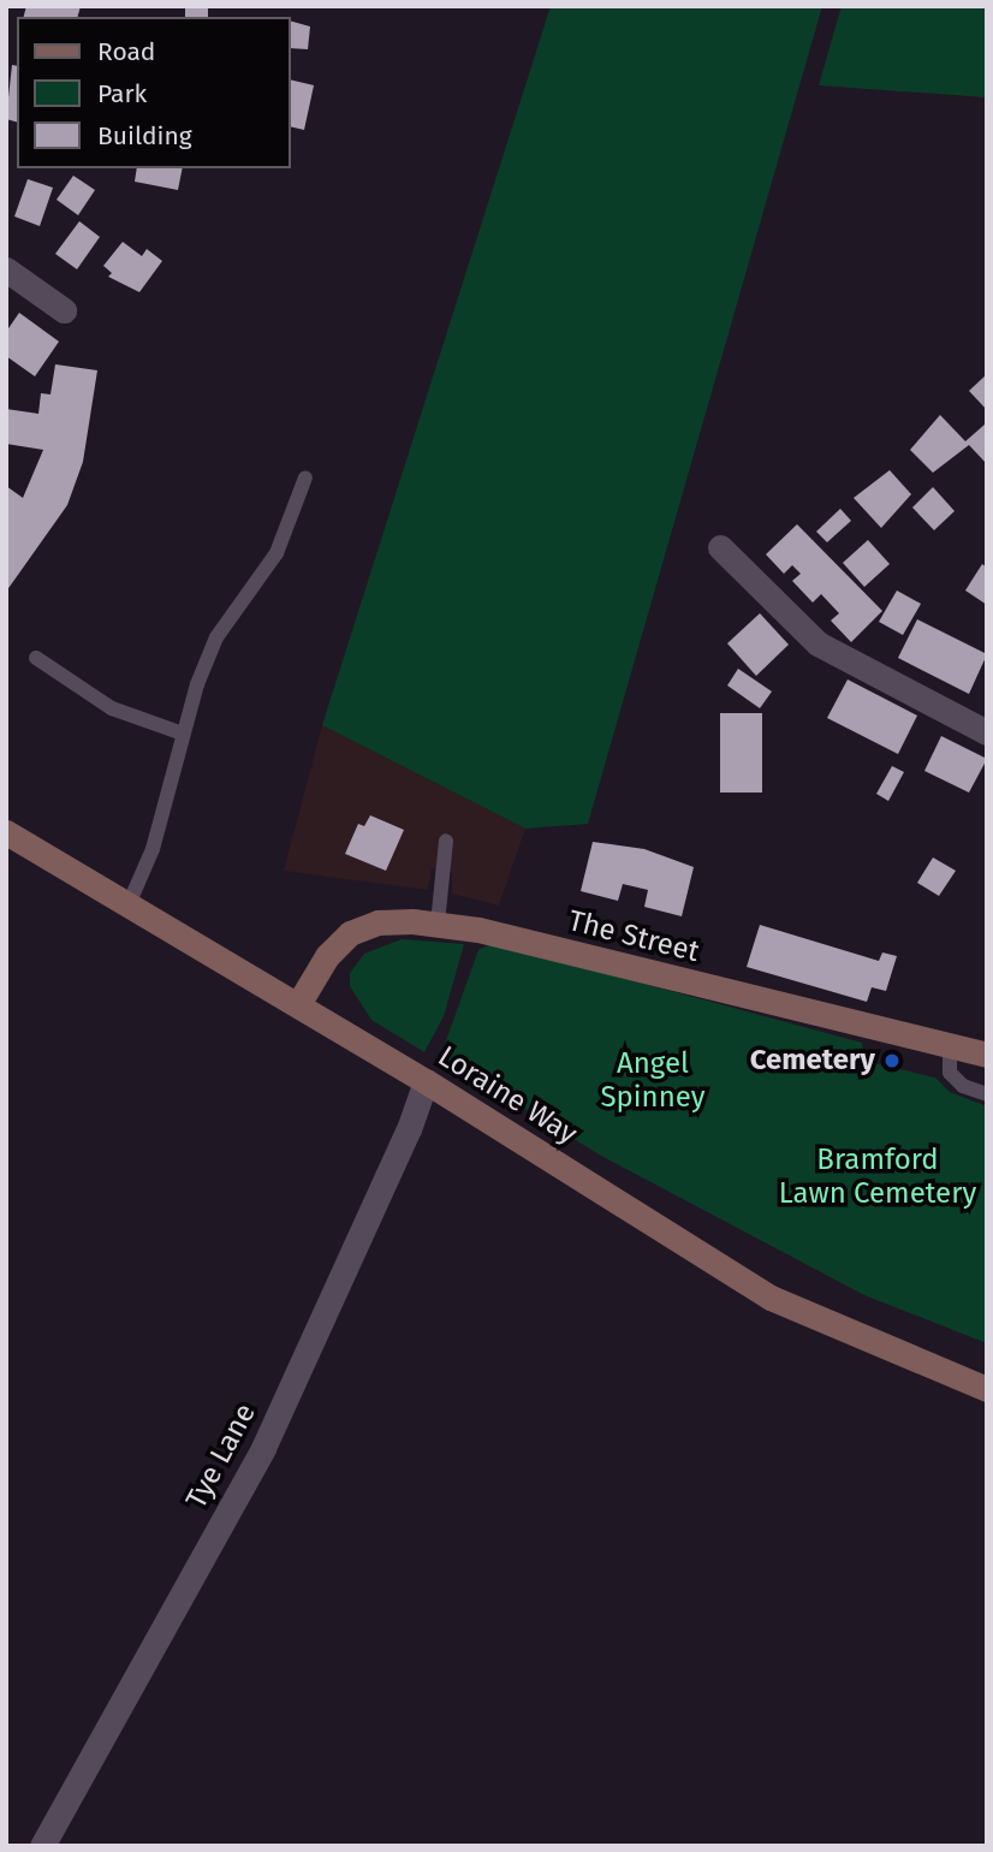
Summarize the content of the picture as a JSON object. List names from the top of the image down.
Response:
{
  "streets": {
    "main road": ["The Street", "Loraine Way"],
    "street": ["Tye Lane"]
  },
  "crossings": [
    ["The Street", "Loraine Way"],
    ["Loraine Way", "Tye Lane"]
  ],
  "parks": ["Angel Spinney", "Bramford Lawn Cemetery"],
  "places": ["Cemetery"],
  "legend": ["Road", "Park", "Building"]
}
